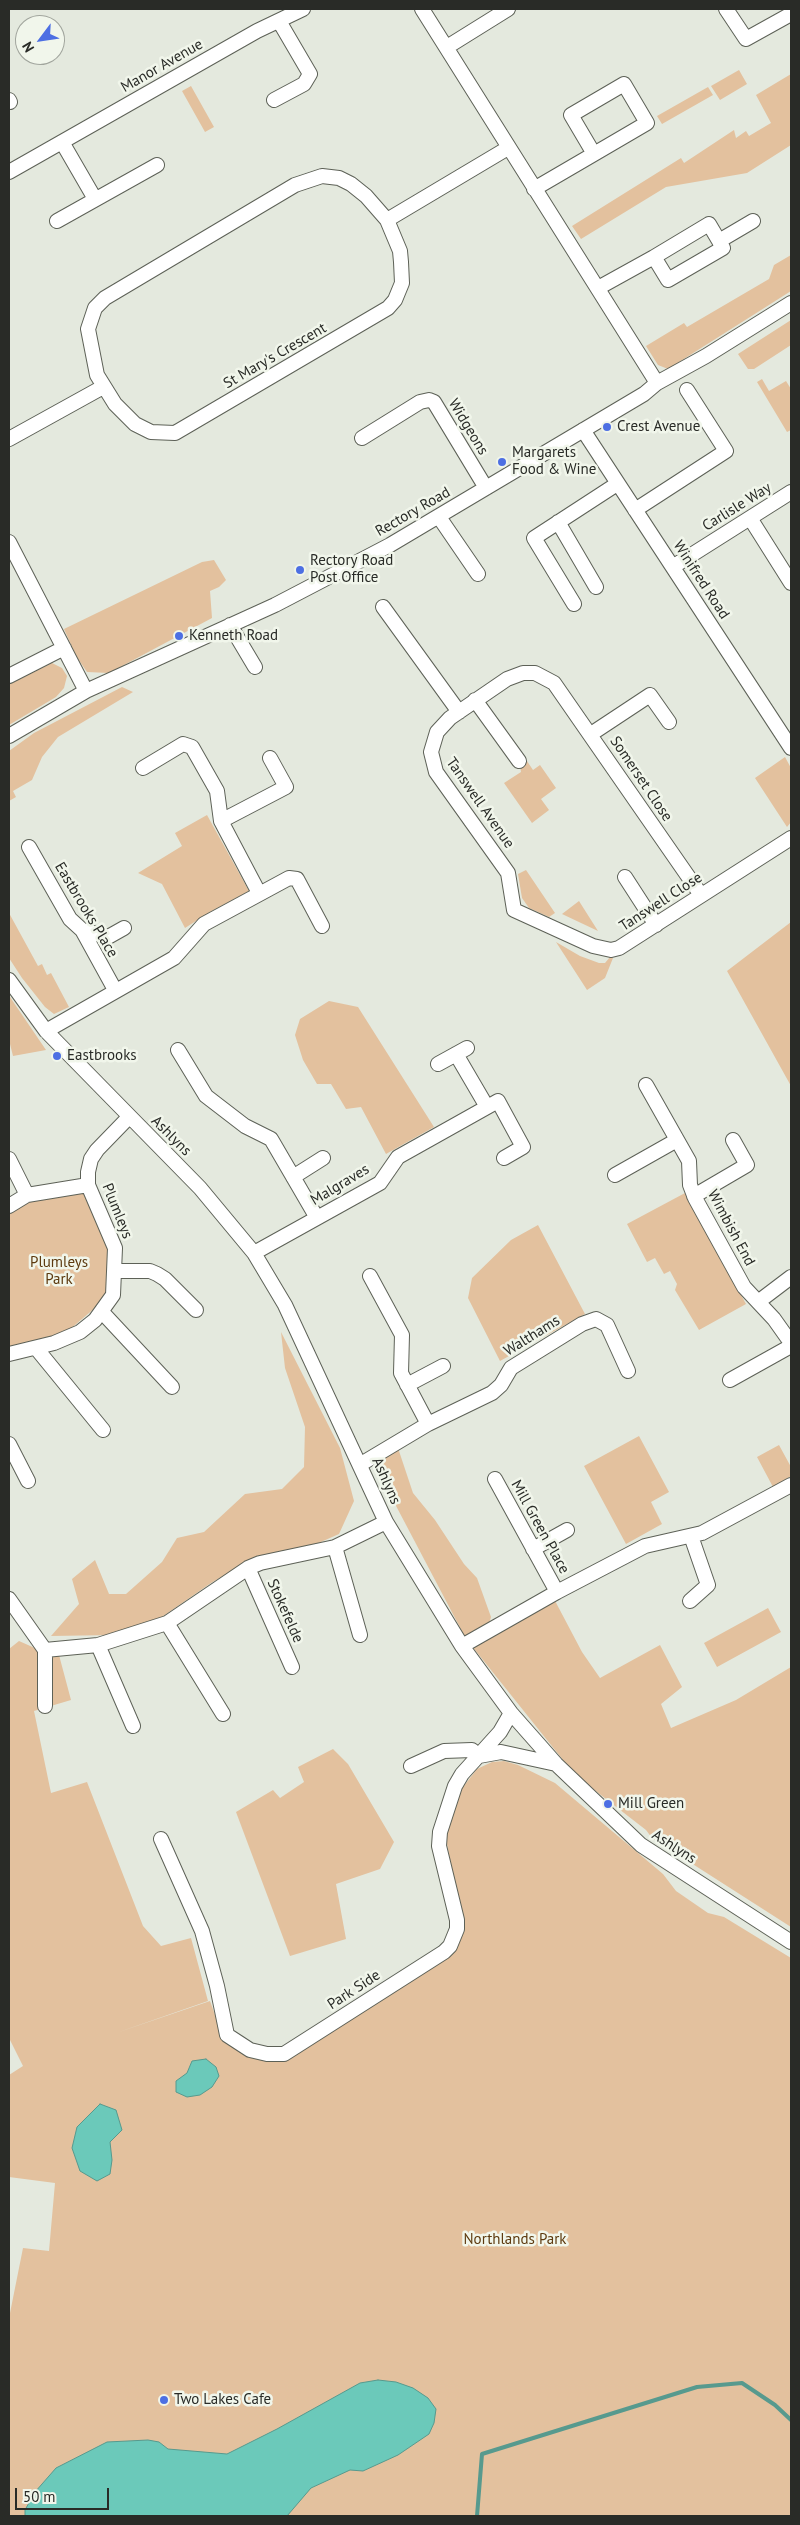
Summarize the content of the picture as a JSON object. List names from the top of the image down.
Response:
{
  "streets": {
    "street": [
      "Manor Avenue",
      "St Mary's Crescent",
      "Widgeons",
      "Carlisle Way",
      "Rectory Road",
      "Winifred Road",
      "Somerset Close",
      "Tanswell Avenue",
      "Tanswell Close",
      "Eastbrooks Place",
      "Ashlyns",
      "Malgraves",
      "Plumleys",
      "Wimbish End",
      "Walthams",
      "Mill Green Place",
      "Stokefelde",
      "Park Side"
    ]
  },
  "crossings": [
    ["Widgeons", "Rectory Road"],
    ["Carlisle Way", "Winifred Road"],
    ["Rectory Road", "Winifred Road"],
    ["Somerset Close", "Tanswell Avenue"],
    ["Somerset Close", "Tanswell Close"],
    ["Tanswell Avenue", "Tanswell Close"],
    ["Ashlyns", "Malgraves"],
    ["Ashlyns", "Plumleys"],
    ["Ashlyns", "Walthams"],
    ["Ashlyns", "Stokefelde"],
    ["Ashlyns", "Park Side"]
  ],
  "parks": ["Plumleys Park", "Northlands Park"],
  "places": [
    "Crest Avenue",
    "Margarets Food & Wine",
    "Rectory Road Post Office",
    "Kenneth Road",
    "Eastbrooks",
    "Mill Green",
    "Two Lakes Cafe"
  ],
  "scale_bar": "50 m",
  "north": "bottom left"
}
